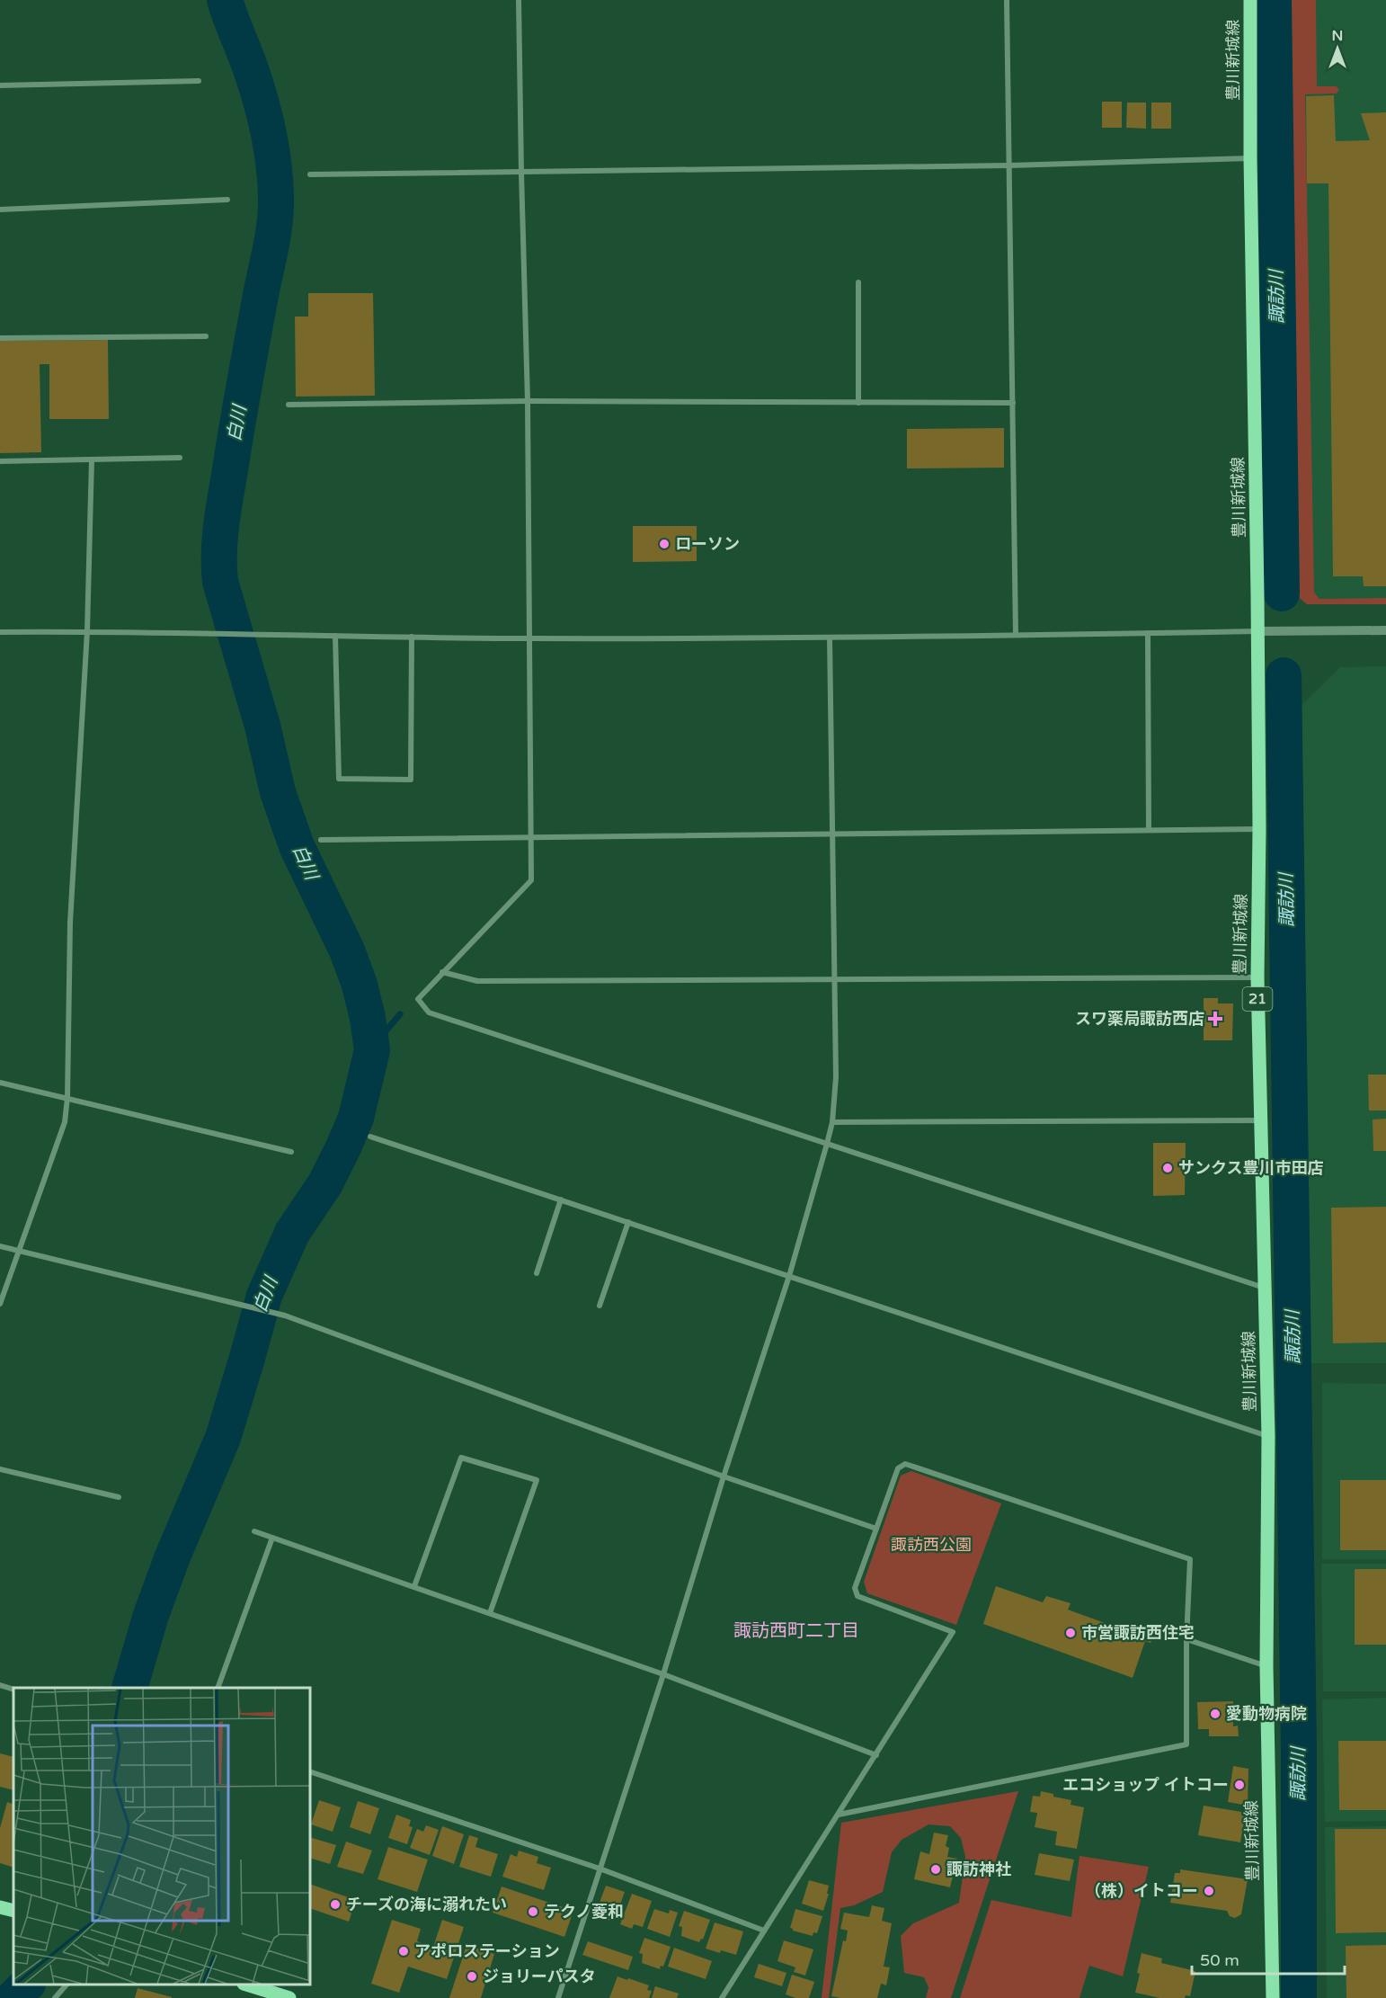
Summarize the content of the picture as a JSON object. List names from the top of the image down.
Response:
{
  "streets": {
    "main road": ["豊川新城線", "21"]
  },
  "districts": ["諏訪西町二丁目"],
  "water": ["諏訪川", "白川"],
  "parks": ["諏訪西公園"],
  "places": {
    "other": [
      "ローソン",
      "サンクス豊川市田店",
      "市営諏訪西住宅",
      "愛動物病院",
      "エコショップ イトコー",
      "諏訪神社",
      "（株）イトコー",
      "チーズの海に溺れたい",
      "テクノ菱和",
      "アポロステーション",
      "ジョリーパスタ"
    ],
    "health": ["スワ薬局諏訪西店"]
  },
  "scale_bar": "50 m",
  "north": "top"
}
